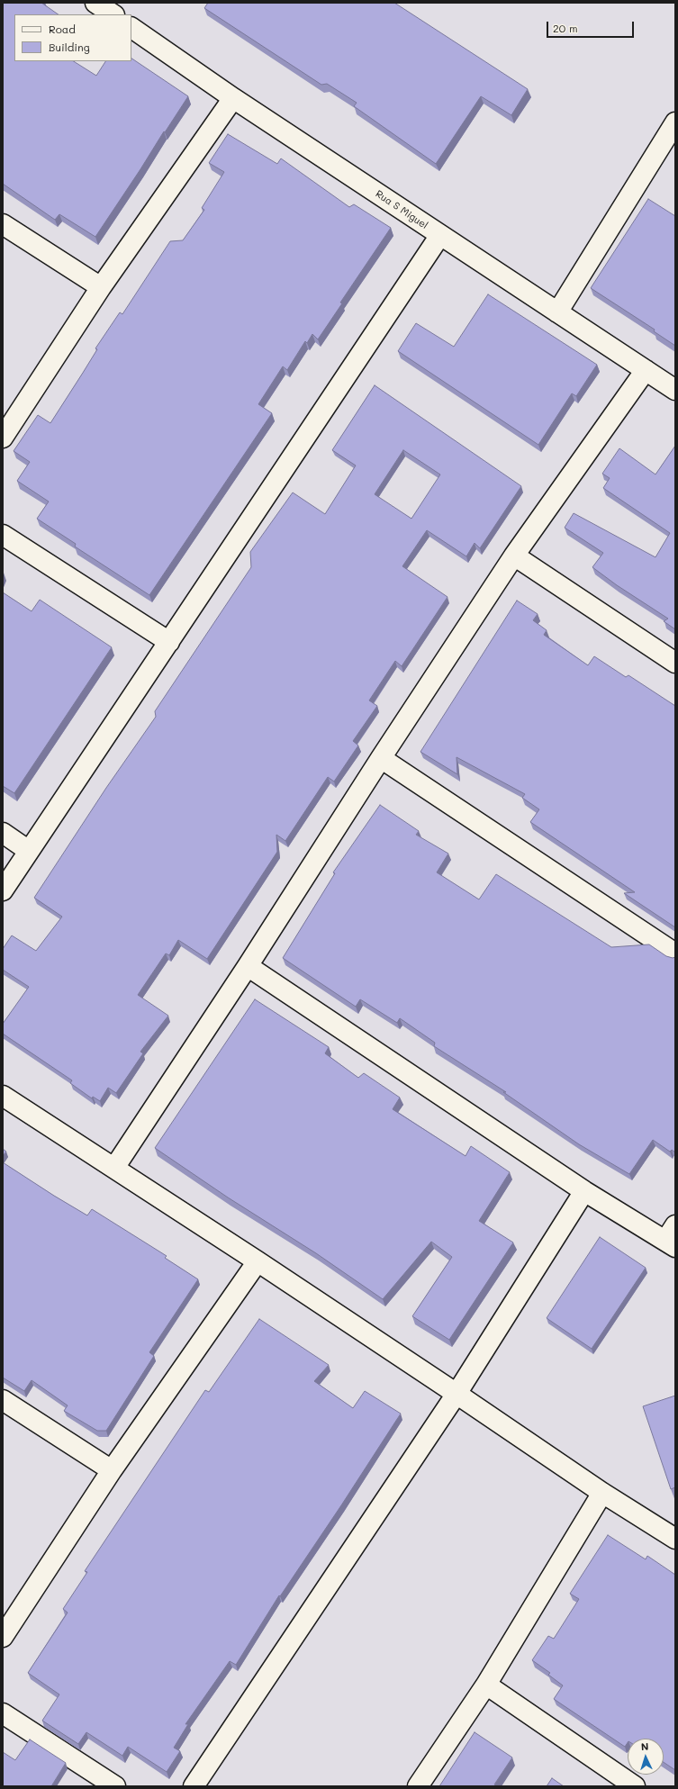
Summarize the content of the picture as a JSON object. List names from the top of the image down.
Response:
{
  "streets": {
    "street": ["Rua S Miguel"]
  },
  "legend": ["Road", "Building"],
  "scale_bar": "20 m",
  "north": "top"
}
